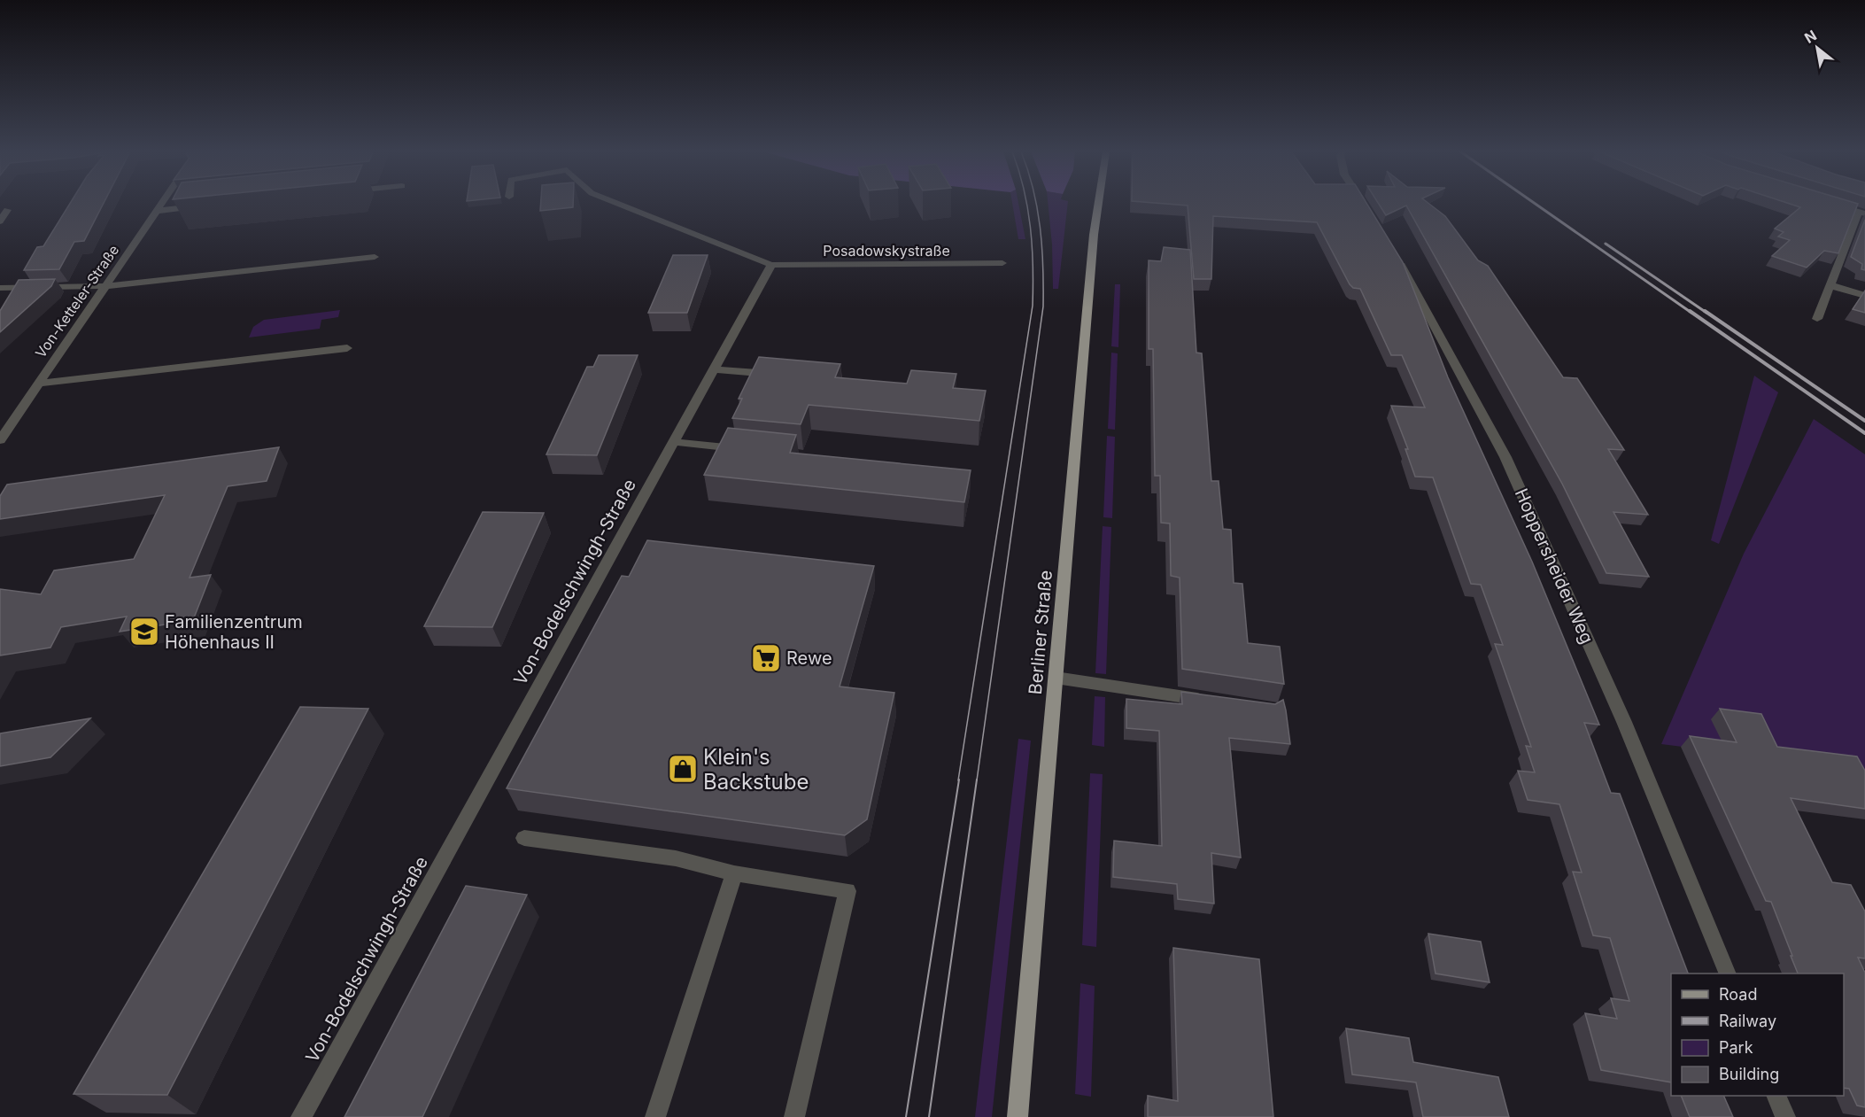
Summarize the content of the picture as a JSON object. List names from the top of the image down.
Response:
{
  "streets": {
    "main road": ["Berliner Straße"],
    "street": [
      "Posadowskystraße",
      "Von-Ketteler-Straße",
      "Hoppersheider Weg",
      "Von-Bodelschwingh-Straße"
    ]
  },
  "crossings": [
    ["Posadowskystraße", "Von-Bodelschwingh-Straße"]
  ],
  "places": {
    "school or university": ["Familienzentrum Höhenhaus II"],
    "supermarket": ["Rewe"],
    "shop": ["Klein's Backstube"]
  },
  "legend": [
    "Road",
    "Railway",
    "Park",
    "Building"
  ],
  "north": "top left"
}
